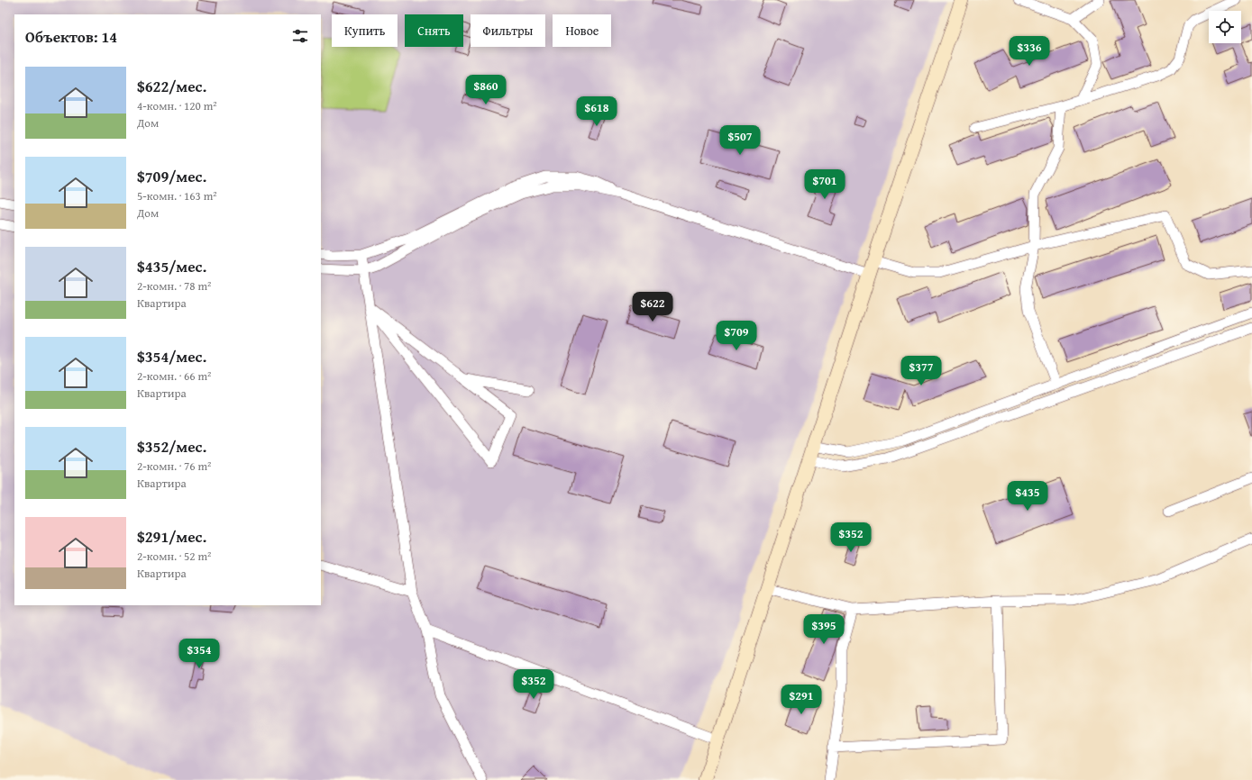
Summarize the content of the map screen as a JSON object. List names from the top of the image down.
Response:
{
  "page": {
    "chip": [
      "Купить",
      "Снять",
      "Фильтры",
      "Новое"
    ],
    "heading": "Объектов: 14",
    "price": [
      "$336",
      "$860",
      "$618",
      "$507",
      "$701",
      "$622",
      "$709",
      "$377",
      "$435",
      "$352",
      "$395",
      "$354",
      "$352",
      "$291"
    ],
    "list": [
      {
        "name": "$622/мес.",
        "note": "4-комн. · 120 m² · Дом"
      },
      {
        "name": "$709/мес.",
        "note": "5-комн. · 163 m² · Дом"
      },
      {
        "name": "$435/мес.",
        "note": "2-комн. · 78 m² · Квартира"
      },
      {
        "name": "$354/мес.",
        "note": "2-комн. · 66 m² · Квартира"
      },
      {
        "name": "$352/мес.",
        "note": "2-комн. · 76 m² · Квартира"
      },
      {
        "name": "$291/мес.",
        "note": "2-комн. · 52 m² · Квартира"
      }
    ]
  }
}
